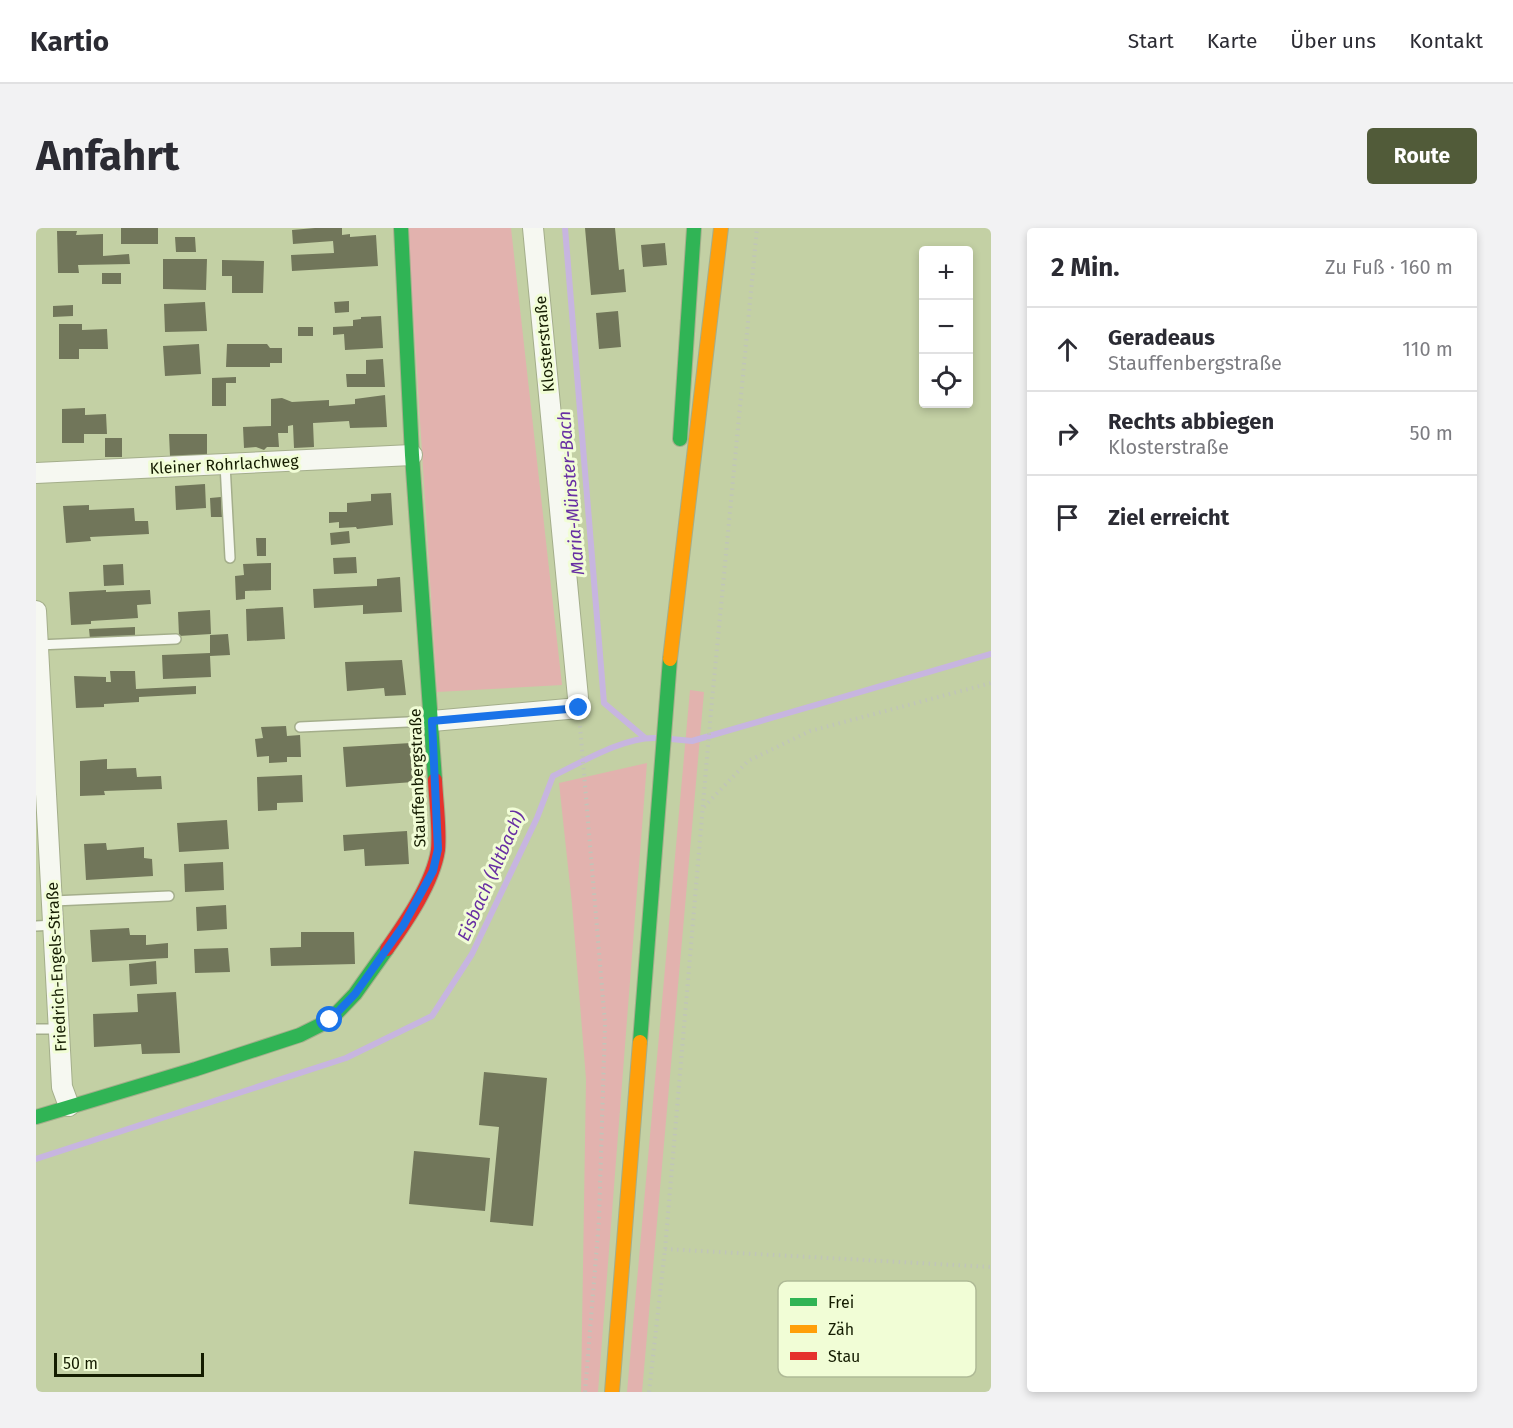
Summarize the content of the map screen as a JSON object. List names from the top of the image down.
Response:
{
  "streets": {
    "main road": ["Stauffenbergstraße"],
    "street": ["Klosterstraße", "Kleiner Rohrlachweg", "Friedrich-Engels-Straße"]
  },
  "crossings": [
    ["Klosterstraße", "Stauffenbergstraße"],
    ["Kleiner Rohrlachweg", "Stauffenbergstraße"],
    ["Stauffenbergstraße", "Friedrich-Engels-Straße"]
  ],
  "water": ["Maria-Münster-Bach", "Eisbach (Altbach)"],
  "legend": ["Frei", "Zäh", "Stau"],
  "scale_bar": "50 m",
  "page": {
    "header": "Kartio",
    "nav": [
      "Start",
      "Karte",
      "Über uns",
      "Kontakt"
    ],
    "buttons": "Route",
    "title": "Anfahrt",
    "heading": ["2 Min.", "Zu Fuß · 160 m"],
    "map_buttons": ["+", "−"],
    "list": [
      ["Geradeaus", "Stauffenbergstraße", "110 m"],
      ["Rechts abbiegen", "Klosterstraße", "50 m"],
      "Ziel erreicht"
    ],
    "scale": "50 m"
  }
}
